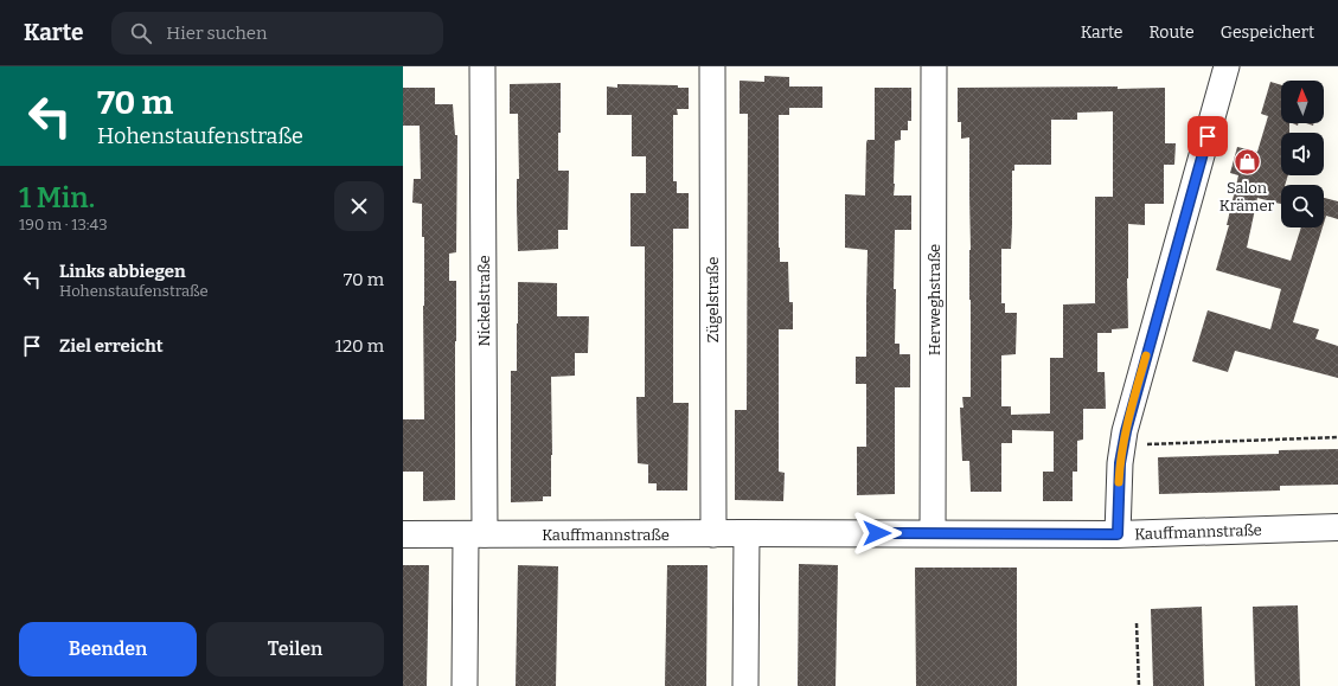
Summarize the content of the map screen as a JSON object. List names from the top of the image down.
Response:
{
  "streets": {
    "street": [
      "Zügelstraße",
      "Herweghstraße",
      "Nickelstraße",
      "Kauffmannstraße"
    ]
  },
  "crossings": [
    ["Zügelstraße", "Kauffmannstraße"],
    ["Herweghstraße", "Kauffmannstraße"],
    ["Nickelstraße", "Kauffmannstraße"]
  ],
  "places": {
    "shop": ["Salon Krämer"]
  },
  "north": "top",
  "page": {
    "header": "Karte",
    "search": "Hier suchen",
    "nav": ["Karte", "Route", "Gespeichert"],
    "turn": ["70 m", "Hohenstaufenstraße"],
    "heading": ["1 Min.", "190 m · 13:43"],
    "list": [
      {
        "name": "Links abbiegen",
        "note": "Hohenstaufenstraße",
        "value": "70 m"
      },
      {
        "name": "Ziel erreicht",
        "value": "120 m"
      }
    ],
    "buttons": ["Beenden", "Teilen"]
  }
}
